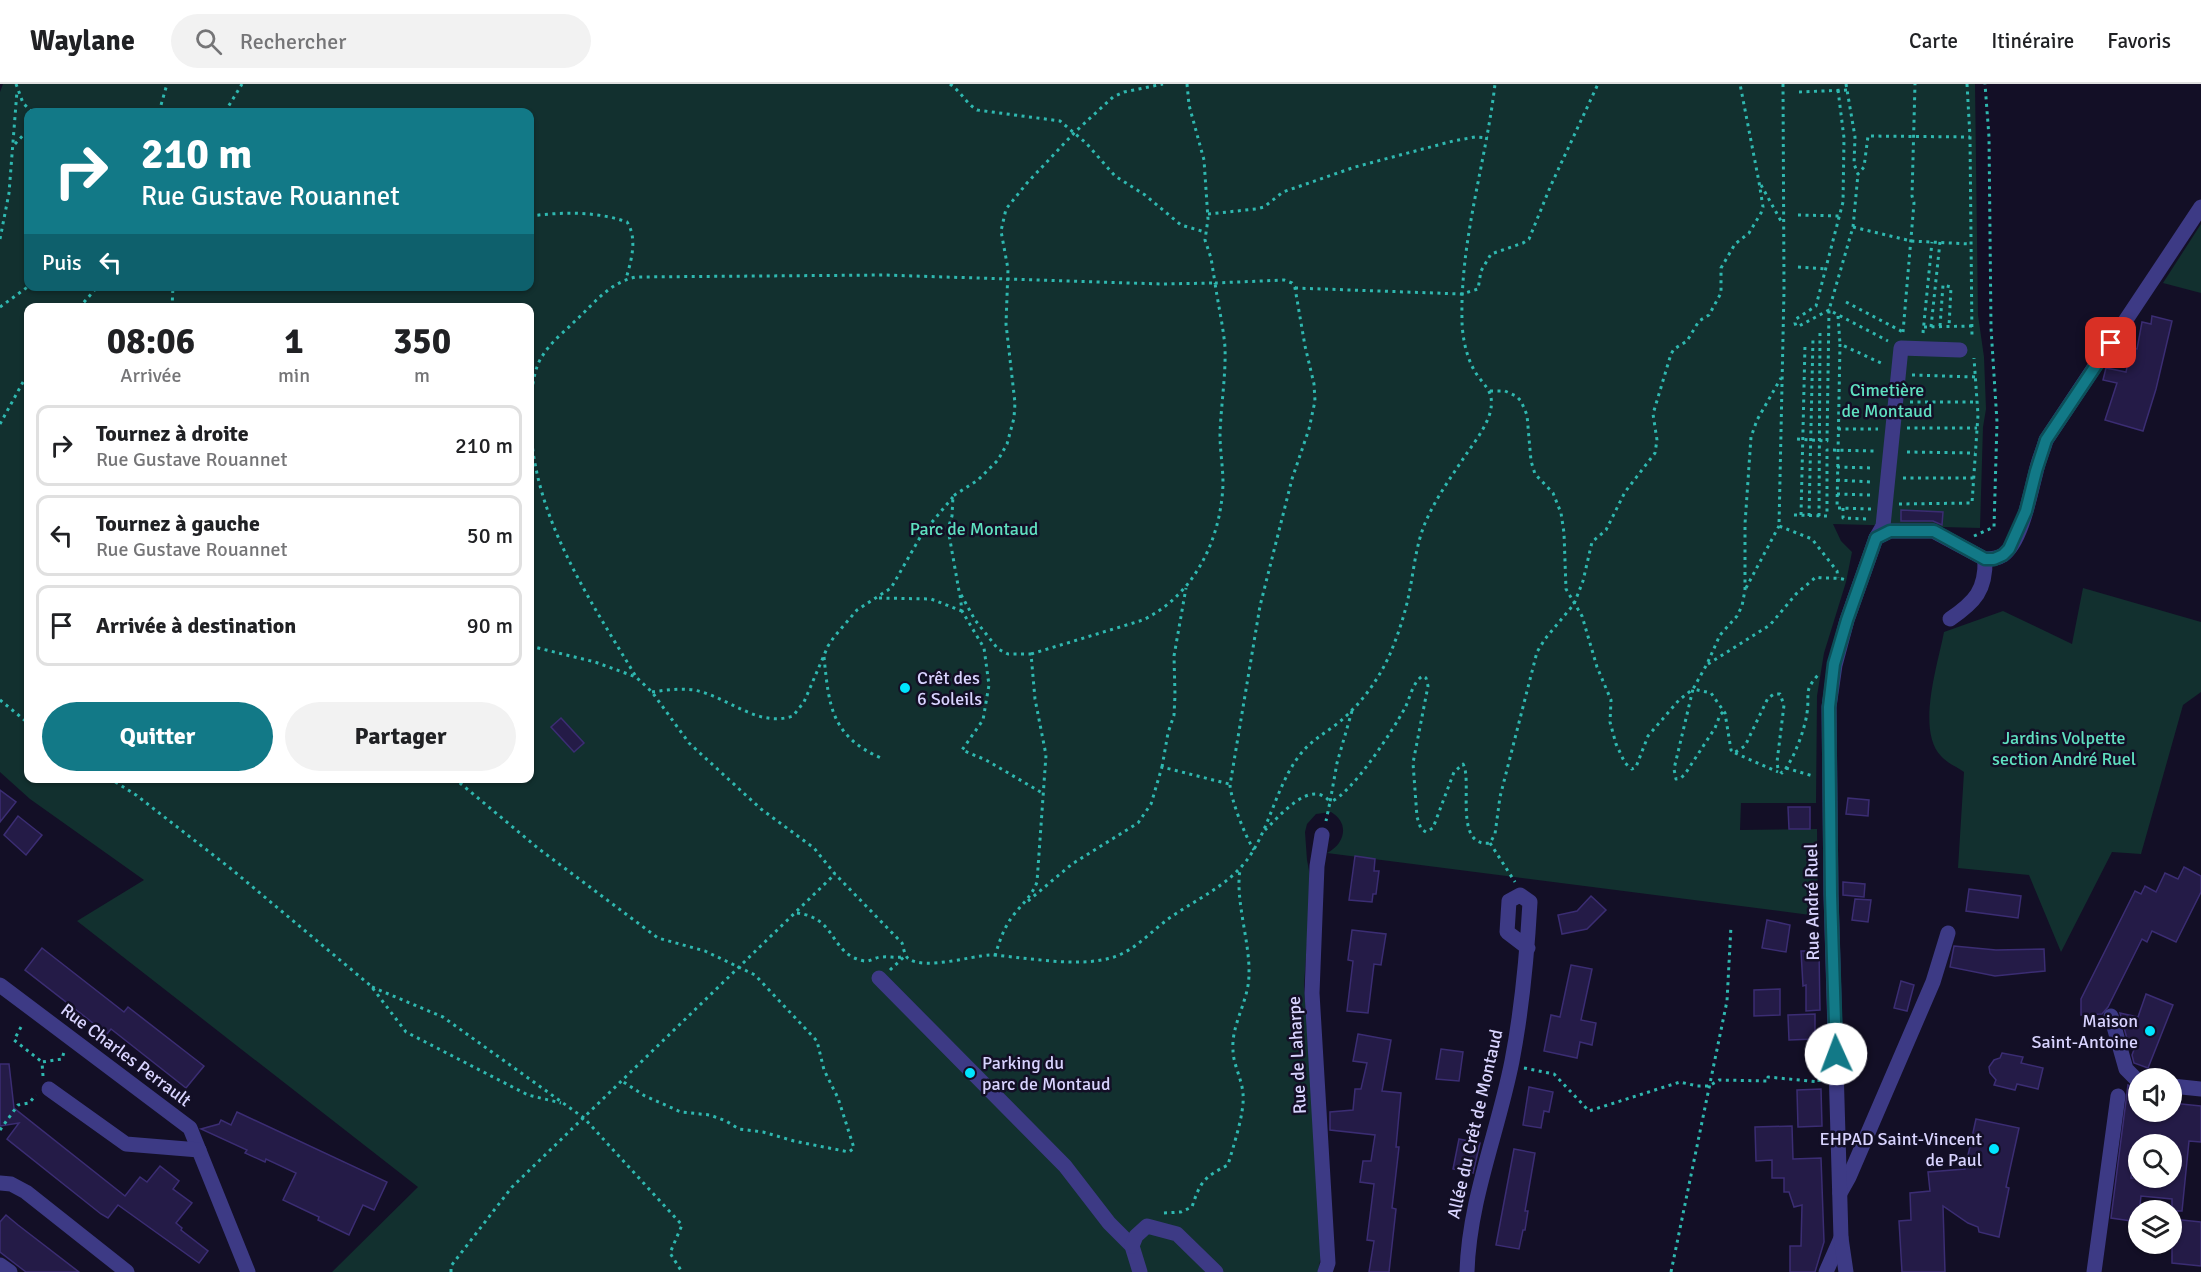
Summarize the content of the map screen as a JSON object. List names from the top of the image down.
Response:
{
  "streets": {
    "street": [
      "Rue André Ruel",
      "Rue Charles Perrault",
      "Rue de Laharpe",
      "Allée du Crêt de Montaud"
    ]
  },
  "parks": ["Cimetière de Montaud", "Parc de Montaud", "Jardins Volpette section André Ruel"],
  "places": [
    "Crêt des 6 Soleils",
    "Maison Saint-Antoine",
    "Parking du parc de Montaud",
    "EHPAD Saint-Vincent de Paul"
  ],
  "page": {
    "header": "Waylane",
    "search": "Rechercher",
    "nav": ["Carte", "Itinéraire", "Favoris"],
    "turn": ["210 m", "Rue Gustave Rouannet"],
    "then": "Puis",
    "eta": [
      "08:06",
      "Arrivée",
      "1",
      "min",
      "350",
      "m"
    ],
    "list": [
      {
        "name": "Tournez à droite",
        "note": "Rue Gustave Rouannet",
        "value": "210 m"
      },
      {
        "name": "Tournez à gauche",
        "note": "Rue Gustave Rouannet",
        "value": "50 m"
      },
      {
        "name": "Arrivée à destination",
        "value": "90 m"
      }
    ],
    "buttons": ["Quitter", "Partager"]
  }
}
